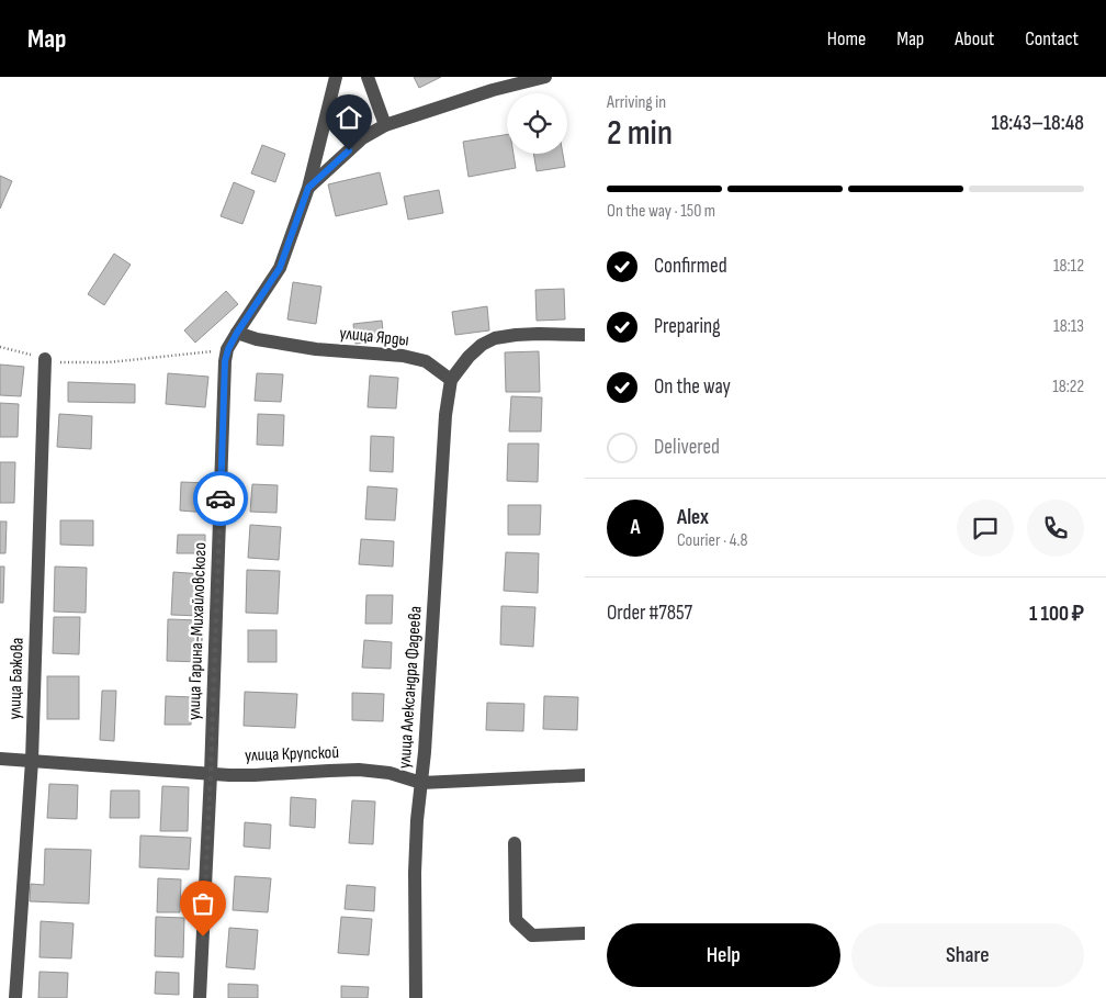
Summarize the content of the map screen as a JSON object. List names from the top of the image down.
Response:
{
  "streets": {
    "street": [
      "улица Ярды",
      "улица Гарина-Михайловского",
      "улица Бажова",
      "улица Александра Фадеева",
      "улица Крупской"
    ]
  },
  "crossings": [
    ["улица Ярды", "улица Гарина-Михайловского"],
    ["улица Ярды", "улица Александра Фадеева"],
    ["улица Гарина-Михайловского", "улица Крупской"],
    ["улица Бажова", "улица Крупской"],
    ["улица Александра Фадеева", "улица Крупской"]
  ],
  "page": {
    "header": "Map",
    "nav": [
      "Home",
      "Map",
      "About",
      "Contact"
    ],
    "heading": ["2 min", "Arriving in", "18:43–18:48"],
    "panel": [
      "Alex",
      "Courier · 4.8",
      "Order #7857",
      "1 100 ₽"
    ],
    "bar": "On the way · 150 m",
    "list": [
      ["Confirmed", "18:12"],
      ["Preparing", "18:13"],
      ["On the way", "18:22"],
      "Delivered"
    ],
    "round": "A",
    "buttons": ["Help", "Share"]
  }
}
